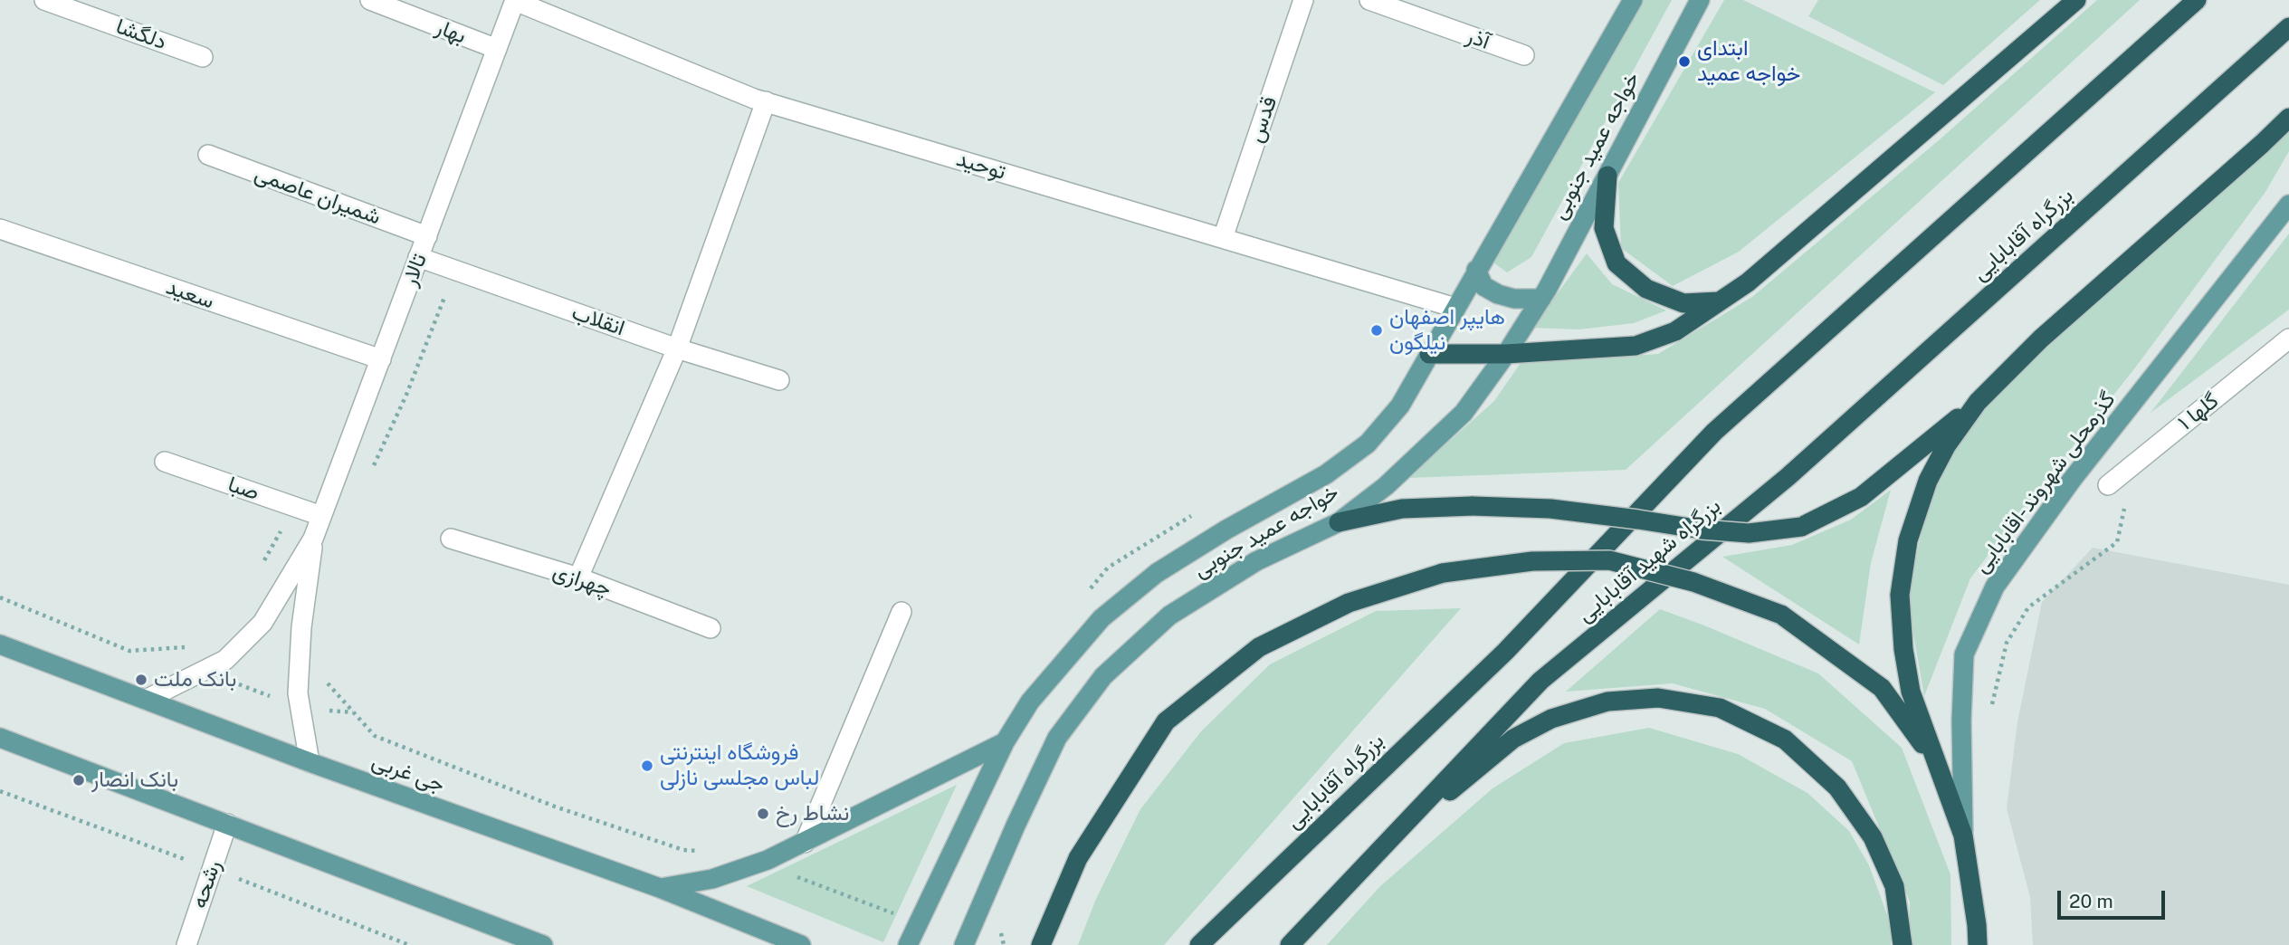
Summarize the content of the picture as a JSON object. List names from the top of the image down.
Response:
{
  "streets": {
    "highway": ["بزرگراه آقابابایی", "بزرگراه شهید آقابابایی"],
    "main road": ["خواجه عمید جنوبی", "گذرمحلی شهروند-اقابابایی", "جی غربی"],
    "street": [
      "بهار",
      "دلگشا",
      "آذر",
      "قدس",
      "توحید",
      "شمیران عاصمی",
      "تالار",
      "سعید",
      "انقلاب",
      "گلها ۱",
      "صبا",
      "چهرازی",
      "رشحه"
    ]
  },
  "crossings": [
    ["بهار", "تالار"],
    ["قدس", "توحید"],
    ["خواجه عمید جنوبی", "توحید"],
    ["توحید", "تالار"],
    ["شمیران عاصمی", "تالار"],
    ["بزرگراه آقابابایی", "بزرگراه شهید آقابابایی"],
    ["تالار", "سعید"],
    ["تالار", "انقلاب"],
    ["تالار", "صبا"]
  ],
  "places": [
    "ابتدای خواجه عمید",
    "هایپر اصفهان نیلگون",
    "بانک ملت",
    "فروشگاه اینترنتی لباس مجلسی نازلی",
    "بانک انصار",
    "نشاط رخ"
  ],
  "scale_bar": "20 m"
}
